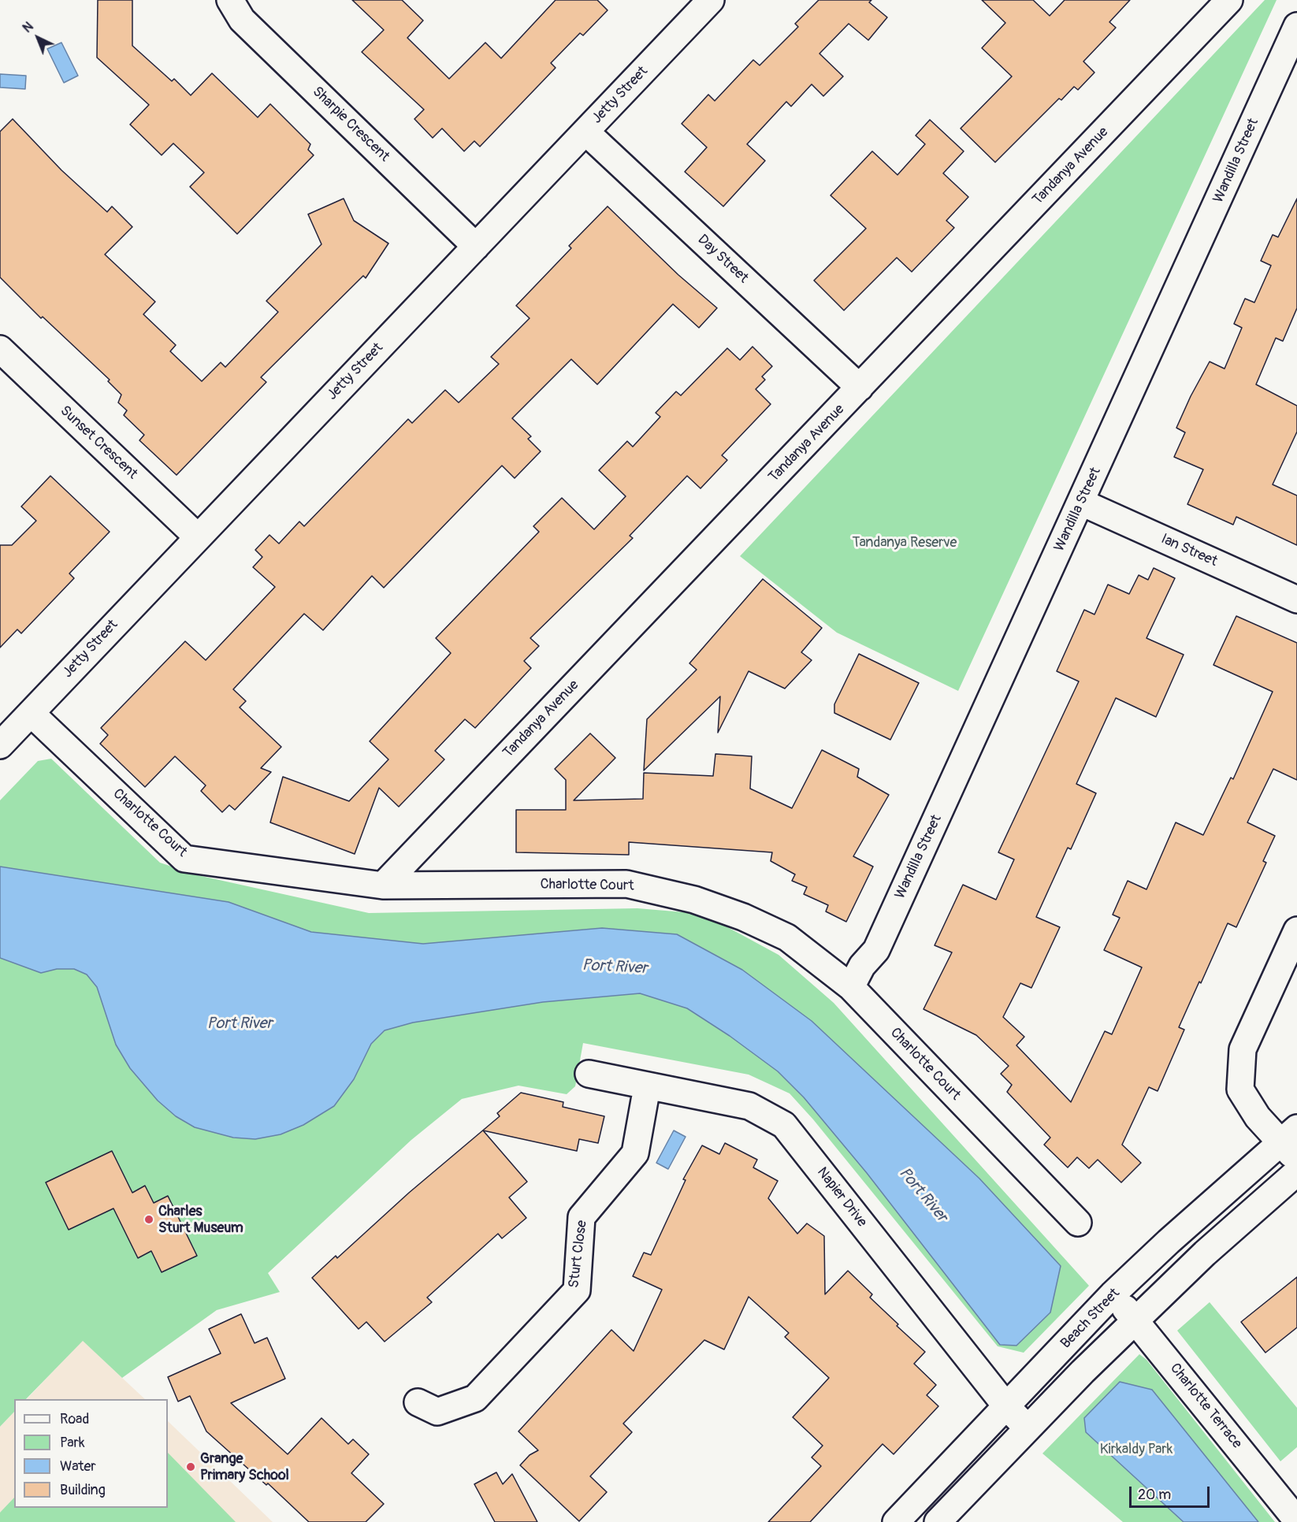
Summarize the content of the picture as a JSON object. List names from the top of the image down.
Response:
{
  "streets": {
    "street": [
      "Jetty Street",
      "Sharpie Crescent",
      "Wandilla Street",
      "Tandanya Avenue",
      "Day Street",
      "Sunset Crescent",
      "Ian Street",
      "Charlotte Court",
      "Napier Drive",
      "Sturt Close",
      "Beach Street",
      "Charlotte Terrace"
    ]
  },
  "crossings": [
    ["Jetty Street", "Sharpie Crescent"],
    ["Jetty Street", "Day Street"],
    ["Jetty Street", "Sunset Crescent"],
    ["Jetty Street", "Charlotte Court"],
    ["Wandilla Street", "Ian Street"],
    ["Wandilla Street", "Charlotte Court"],
    ["Tandanya Avenue", "Day Street"],
    ["Tandanya Avenue", "Charlotte Court"],
    ["Napier Drive", "Sturt Close"],
    ["Napier Drive", "Beach Street"],
    ["Beach Street", "Charlotte Terrace"]
  ],
  "water": ["Port River"],
  "parks": ["Tandanya Reserve", "Kirkaldy Park"],
  "places": ["Charles Sturt Museum", "Grange Primary School"],
  "legend": [
    "Road",
    "Park",
    "Water",
    "Building"
  ],
  "scale_bar": "20 m",
  "north": "top left"
}
